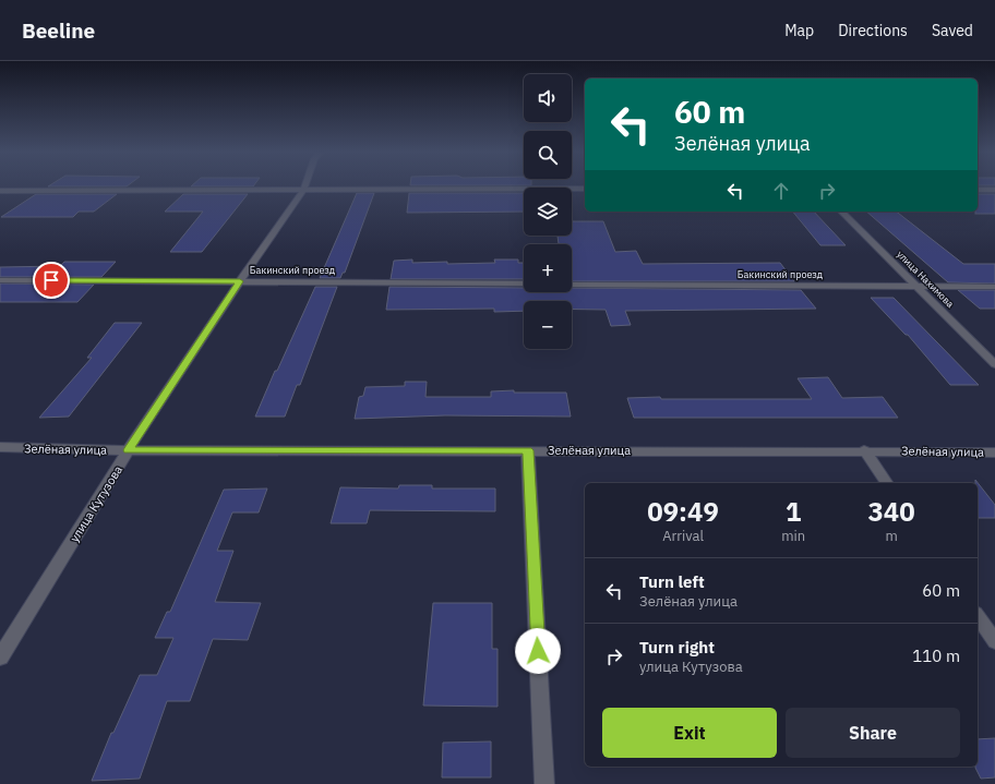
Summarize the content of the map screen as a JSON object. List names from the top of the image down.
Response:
{
  "streets": {
    "street": [
      "Бакинский проезд",
      "улица Нахимова",
      "Зелёная улица",
      "улица Кутузова"
    ]
  },
  "crossings": [
    ["Бакинский проезд", "улица Нахимова"],
    ["Бакинский проезд", "улица Кутузова"],
    ["Зелёная улица", "улица Кутузова"]
  ],
  "page": {
    "header": "Beeline",
    "nav": ["Map", "Directions", "Saved"],
    "map_buttons": ["+", "−"],
    "turn": ["60 m", "Зелёная улица"],
    "eta": [
      "09:49",
      "Arrival",
      "1",
      "min",
      "340",
      "m"
    ],
    "list": [
      {
        "name": "Turn left",
        "note": "Зелёная улица",
        "value": "60 m"
      },
      {
        "name": "Turn right",
        "note": "улица Кутузова",
        "value": "110 m"
      }
    ],
    "buttons": ["Exit", "Share"]
  }
}
